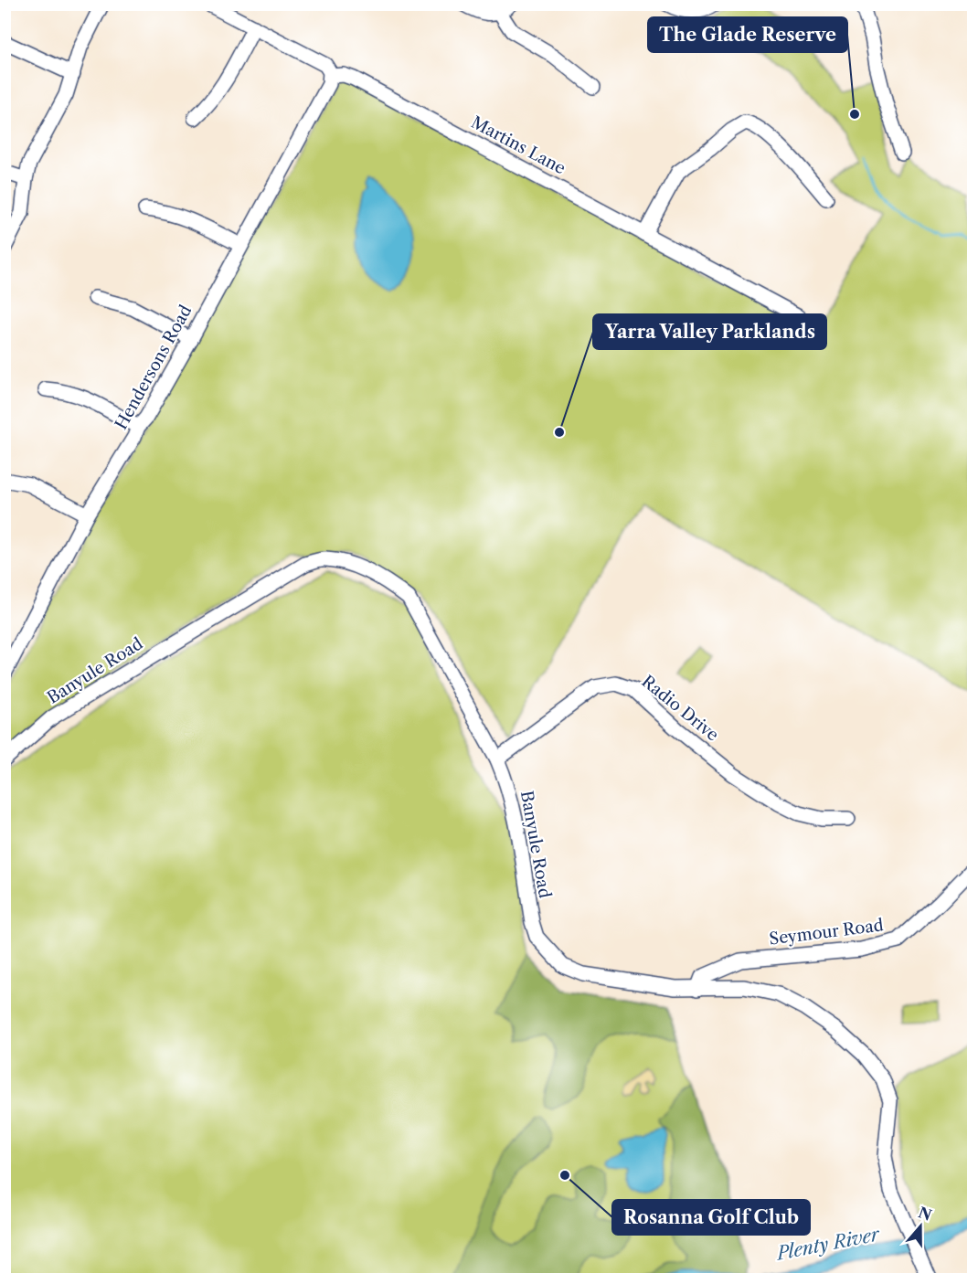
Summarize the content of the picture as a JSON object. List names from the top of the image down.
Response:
{
  "streets": {
    "street": [
      "Martins Lane",
      "Hendersons Road",
      "Banyule Road",
      "Radio Drive",
      "Seymour Road"
    ]
  },
  "crossings": [
    ["Martins Lane", "Hendersons Road"],
    ["Banyule Road", "Radio Drive"],
    ["Banyule Road", "Seymour Road"]
  ],
  "water": ["Plenty River"],
  "places": ["The Glade Reserve", "Yarra Valley Parklands", "Rosanna Golf Club"],
  "north": "top"
}
